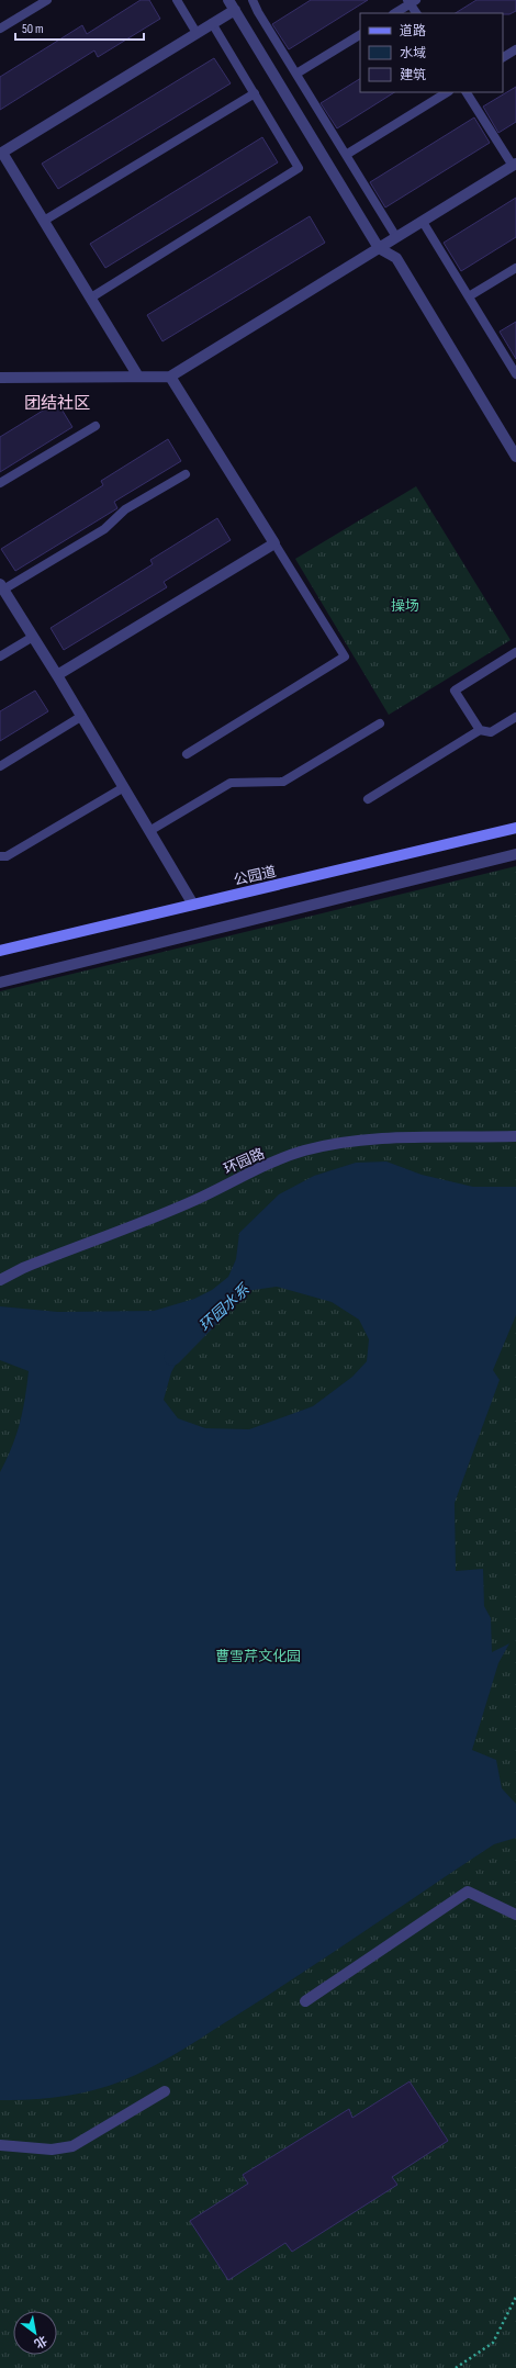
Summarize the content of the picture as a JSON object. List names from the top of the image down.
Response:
{
  "streets": {
    "main road": ["公园道"],
    "street": ["环园路"]
  },
  "districts": ["团结社区"],
  "water": ["环园水系"],
  "parks": ["操场", "曹雪芹文化园"],
  "legend": ["道路", "水域", "建筑"],
  "scale_bar": "50 m",
  "north": "bottom right"
}
